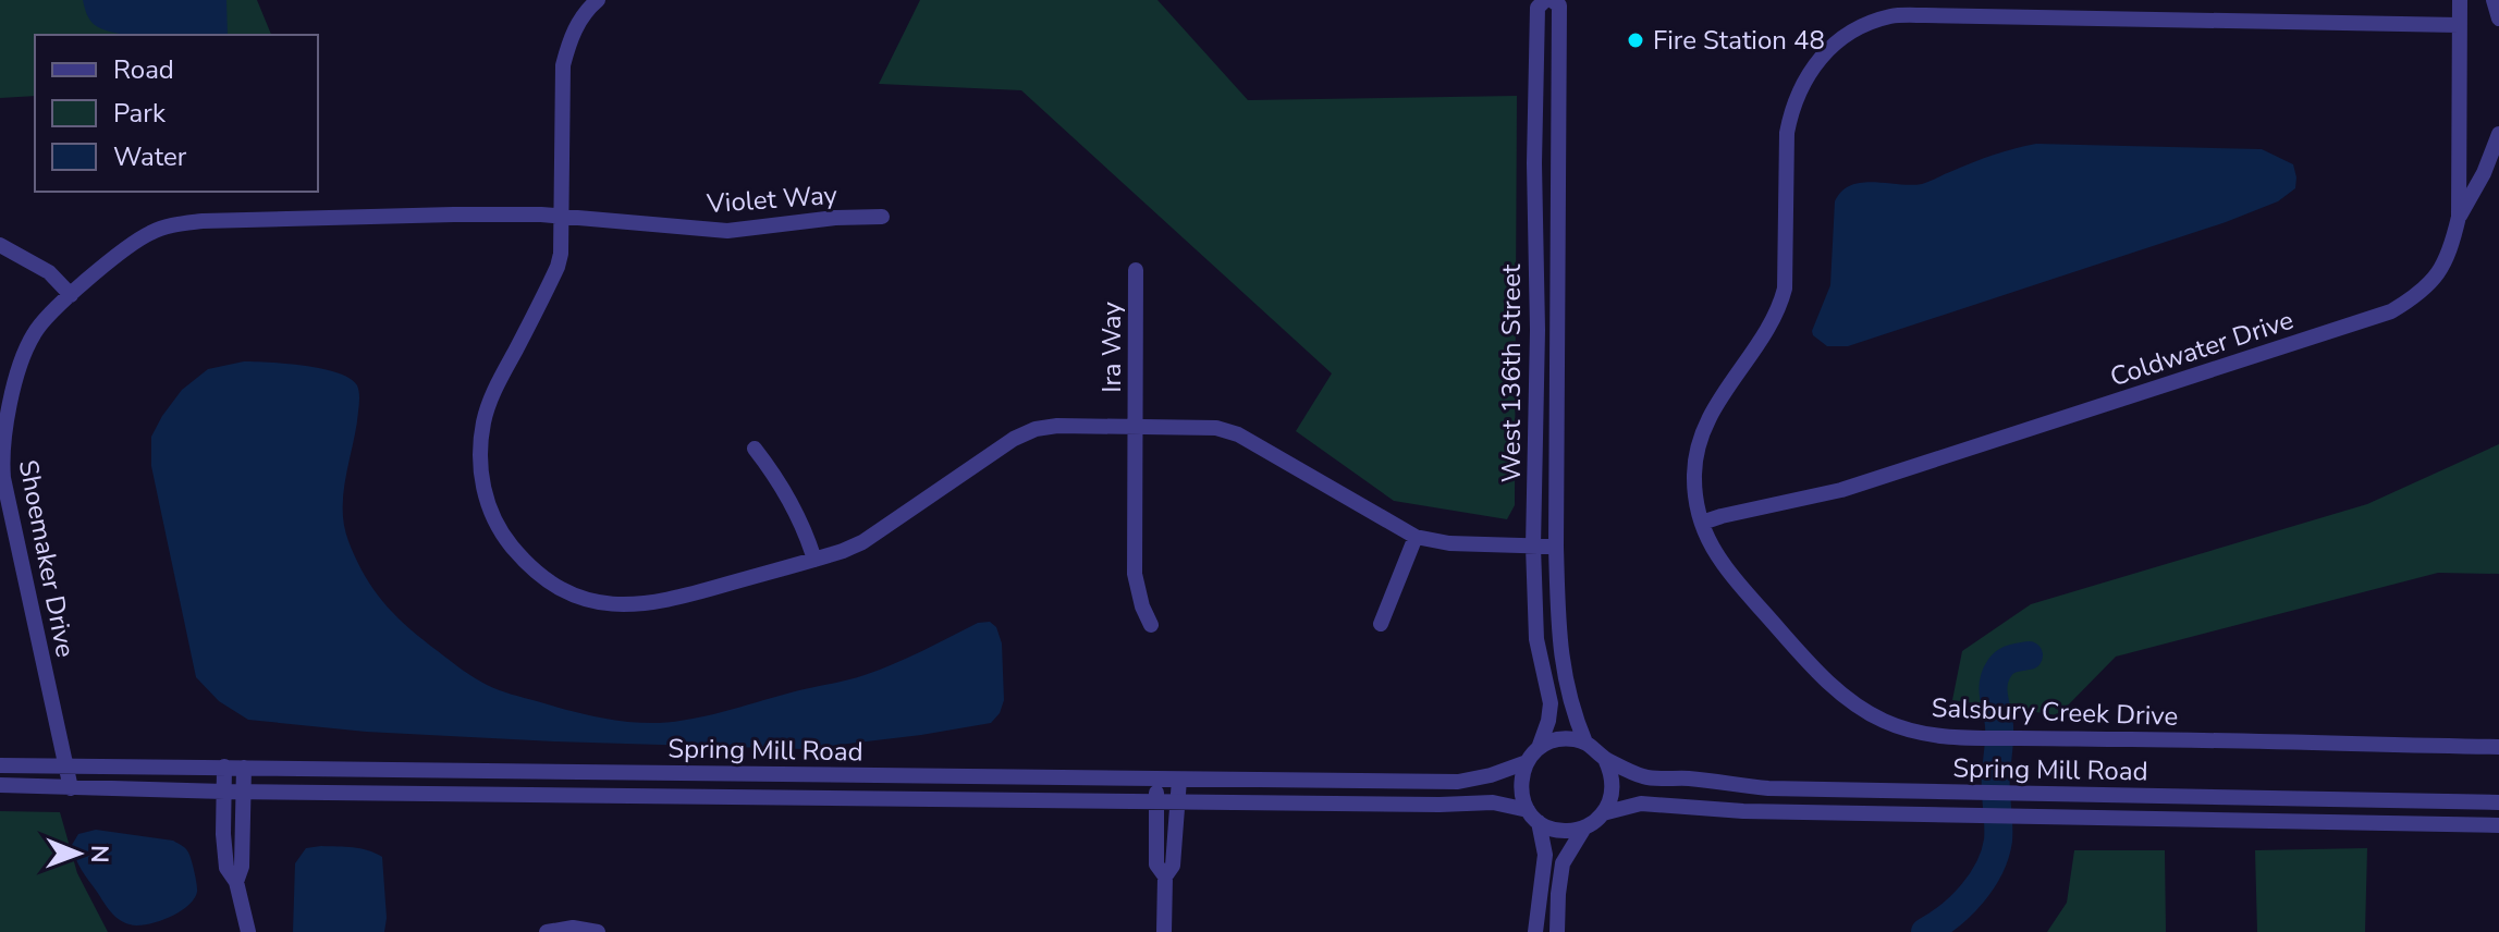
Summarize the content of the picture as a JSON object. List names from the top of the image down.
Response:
{
  "streets": {
    "street": [
      "Violet Way",
      "Ira Way",
      "Coldwater Drive",
      "West 136th Street",
      "Shoemaker Drive",
      "Salsbury Creek Drive",
      "Spring Mill Road"
    ]
  },
  "crossings": [
    ["Violet Way", "Shoemaker Drive"],
    ["Coldwater Drive", "Salsbury Creek Drive"],
    ["West 136th Street", "Spring Mill Road"],
    ["Shoemaker Drive", "Spring Mill Road"]
  ],
  "places": ["Fire Station 48"],
  "legend": ["Road", "Park", "Water"],
  "north": "right"
}
